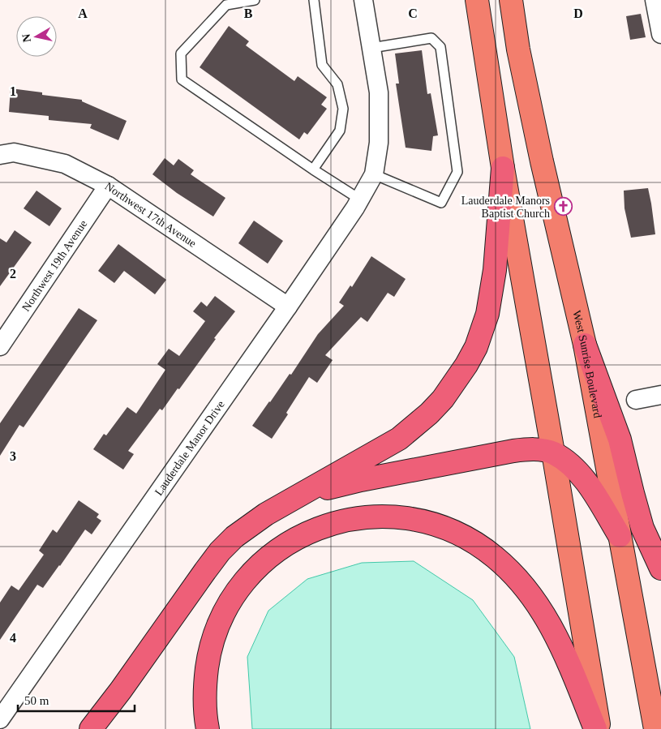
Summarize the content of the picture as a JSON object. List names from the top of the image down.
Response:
{
  "streets": {
    "main road": ["West Sunrise Boulevard"],
    "street": ["Northwest 17th Avenue", "Northwest 19th Avenue", "Lauderdale Manor Drive"]
  },
  "crossings": [
    ["Northwest 17th Avenue", "Northwest 19th Avenue"],
    ["Northwest 17th Avenue", "Lauderdale Manor Drive"]
  ],
  "places": {
    "church": ["Lauderdale Manors Baptist Church"]
  },
  "scale_bar": "50 m",
  "north": "left",
  "grid": {
    "columns": [
      "A",
      "B",
      "C",
      "D"
    ],
    "rows": [
      "1",
      "2",
      "3",
      "4"
    ]
  }
}
